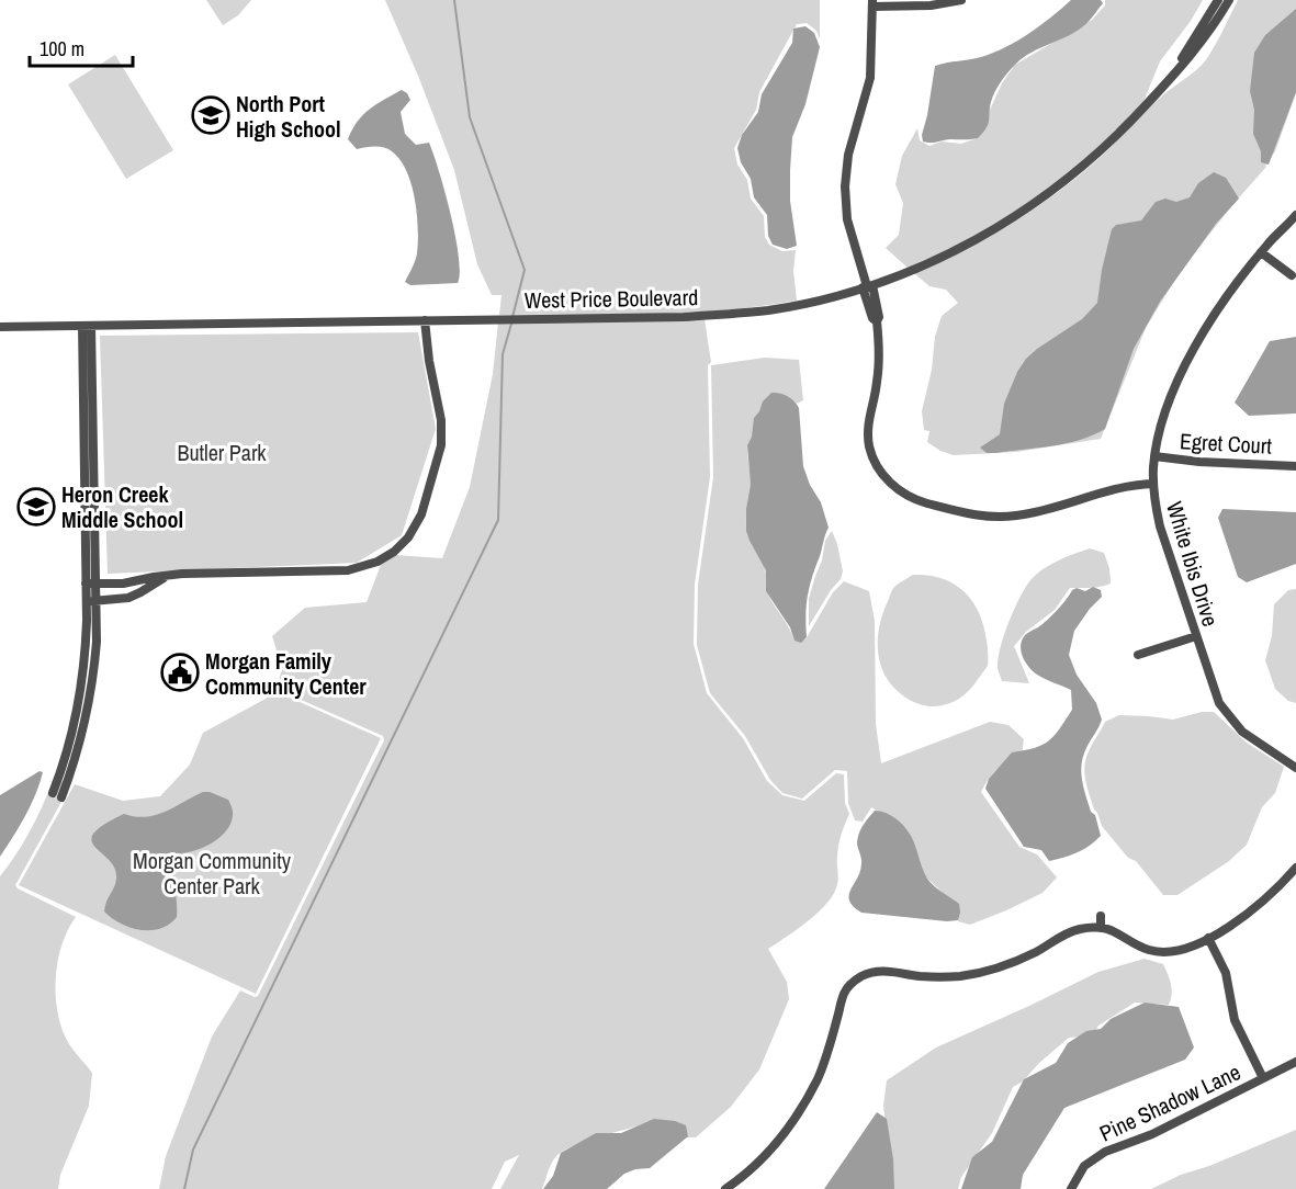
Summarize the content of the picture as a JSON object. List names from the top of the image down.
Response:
{
  "streets": {
    "street": [
      "West Price Boulevard",
      "Egret Court",
      "White Ibis Drive",
      "Pine Shadow Lane"
    ]
  },
  "crossings": [
    ["Egret Court", "White Ibis Drive"]
  ],
  "parks": ["Butler Park", "Morgan Community Center Park"],
  "places": {
    "school or university": ["North Port High School", "Heron Creek Middle School"],
    "public building": ["Morgan Family Community Center"]
  },
  "scale_bar": "100 m"
}
